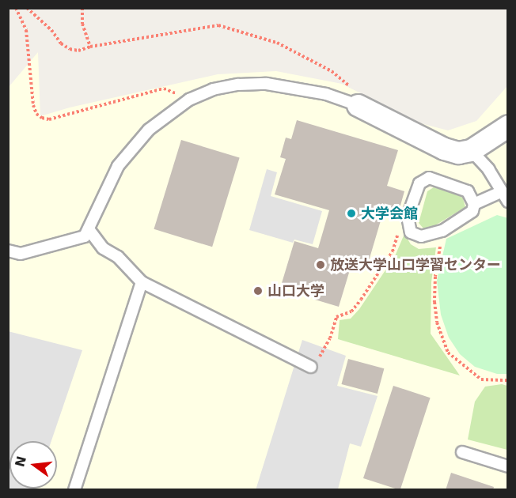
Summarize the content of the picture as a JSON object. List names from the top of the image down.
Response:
{
  "places": ["大学会館", "放送大学山口学習センター", "山口大学"],
  "north": "left"
}
